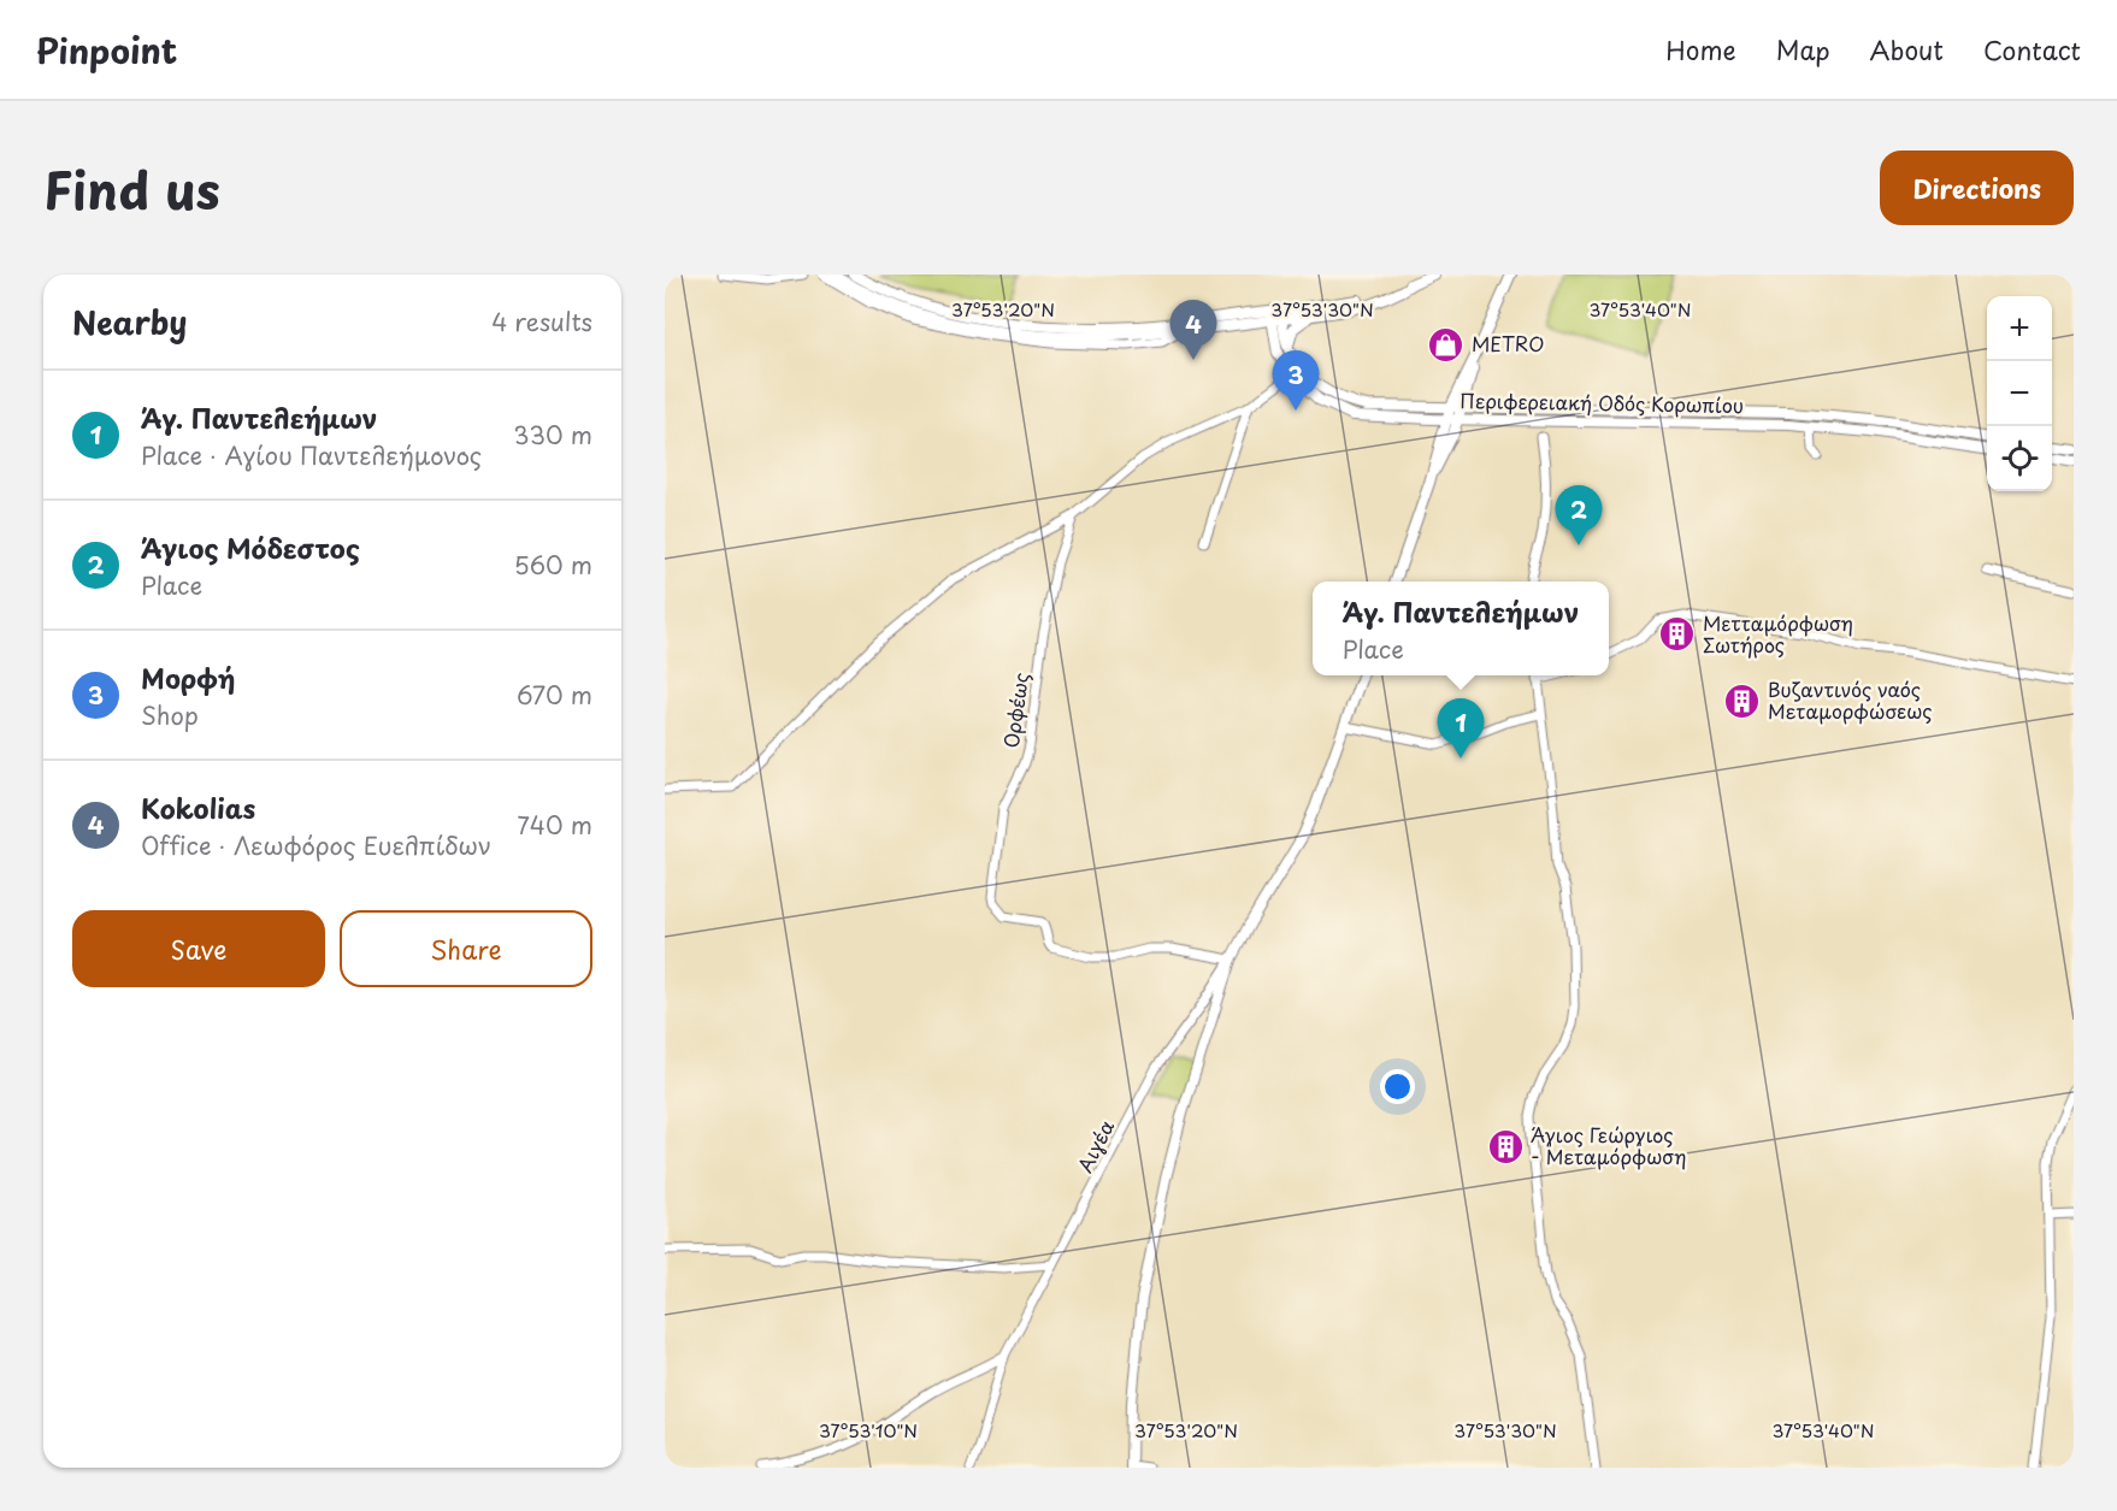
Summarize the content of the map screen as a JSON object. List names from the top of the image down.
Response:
{
  "streets": {
    "main road": ["Περιφερειακή Οδός Κορωπίου"],
    "street": ["Ορφέως", "Αιγέα"]
  },
  "crossings": [
    ["Ορφέως", "Αιγέα"]
  ],
  "places": {
    "shop": ["METRO"],
    "building": ["Μετταμόρφωση Σωτήρος", "Βυζαντινός ναός Μεταμορφώσεως", "Άγιος Γεώργιος - Μεταμόρφωση"]
  },
  "page": {
    "header": "Pinpoint",
    "nav": [
      "Home",
      "Map",
      "About",
      "Contact"
    ],
    "title": "Find us",
    "buttons": [
      "Directions",
      ["Save", "Share"]
    ],
    "heading": ["Nearby", "4 results"],
    "map_buttons": ["+", "−"],
    "pins": [
      "4",
      "3",
      "2",
      "1"
    ],
    "list": [
      {
        "mark": "1",
        "name": "Άγ. Παντελεήμων",
        "note": "Place · Αγίου Παντελεήμονος",
        "value": "330 m"
      },
      {
        "mark": "2",
        "name": "Άγιος Μόδεστος",
        "note": "Place",
        "value": "560 m"
      },
      {
        "mark": "3",
        "name": "Μορφή",
        "note": "Shop",
        "value": "670 m"
      },
      {
        "mark": "4",
        "name": "Kokolias",
        "note": "Office · Λεωφόρος Ευελπίδων",
        "value": "740 m"
      }
    ],
    "popup": ["Άγ. Παντελεήμων", "Place"]
  },
  "coordinates": [
    "37°53'20\"N",
    "37°53'30\"N",
    "37°53'40\"N",
    "37°53'10\"N"
  ]
}
